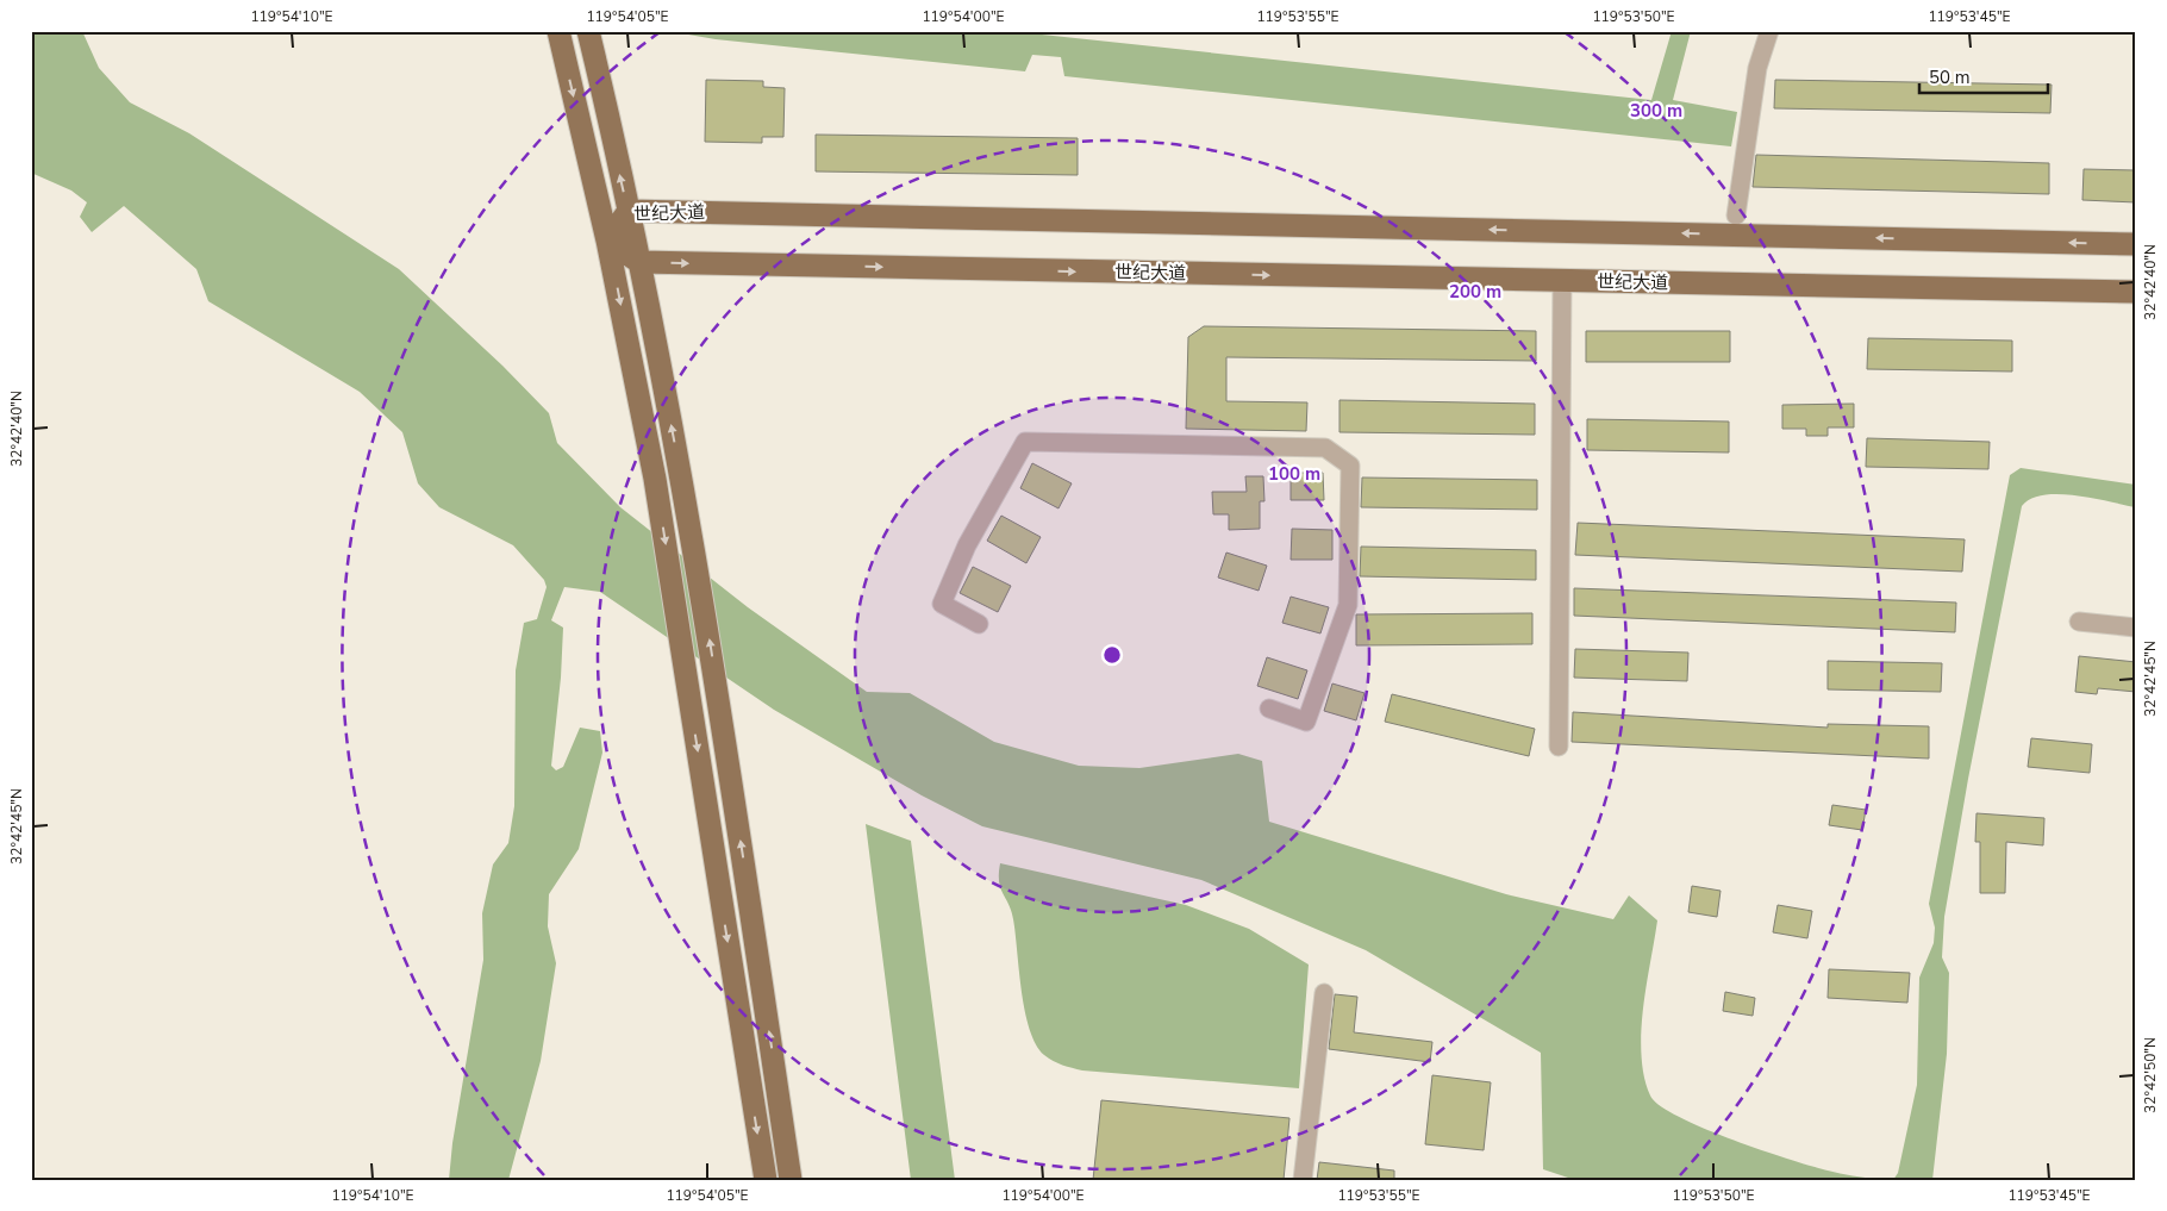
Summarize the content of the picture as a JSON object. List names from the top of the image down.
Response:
{
  "streets": {
    "main road": ["世纪大道"]
  },
  "scale_bar": "50 m",
  "coordinates": [
    "119°54'10\"E",
    "119°54'05\"E",
    "119°54'00\"E",
    "119°53'55\"E",
    "119°53'50\"E",
    "119°53'45\"E",
    "32°42'40\"N",
    "32°42'45\"N",
    "32°42'50\"N"
  ],
  "rings": ["300 m", "200 m", "100 m"]
}
